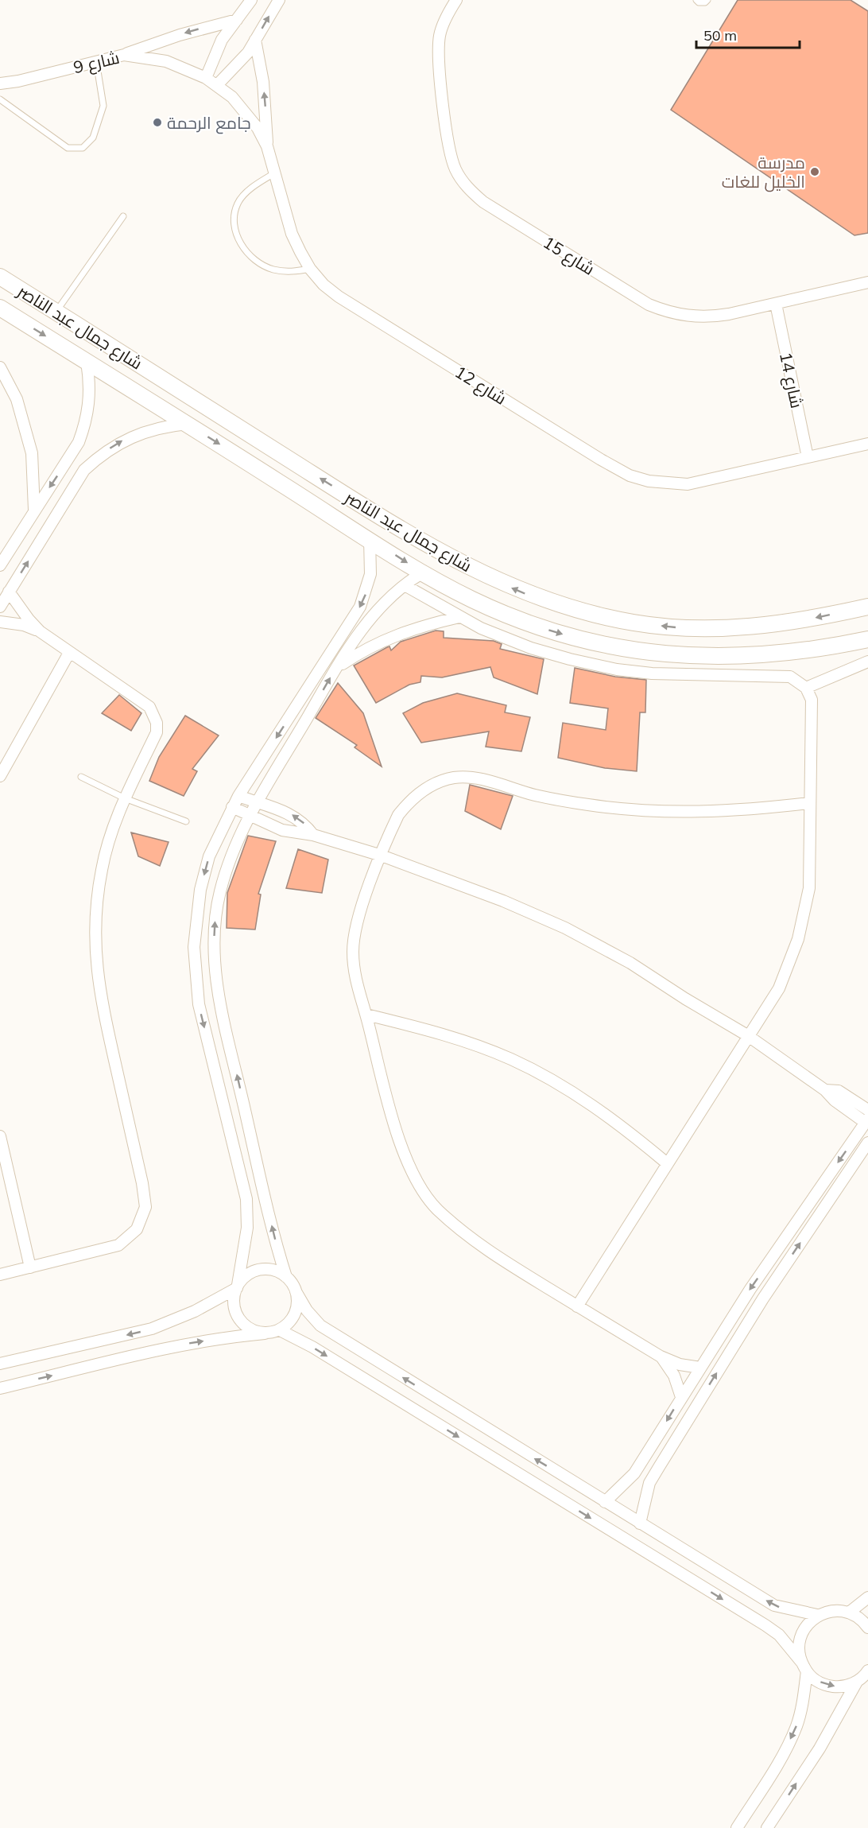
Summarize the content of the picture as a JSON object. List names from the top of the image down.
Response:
{
  "streets": {
    "main road": ["شارع جمال عبد الناصر"],
    "street": [
      "شارع 9",
      "شارع 15",
      "شارع 14",
      "شارع 12"
    ]
  },
  "crossings": [
    ["شارع 9", "شارع 12"],
    ["شارع 15", "شارع 14"],
    ["شارع 14", "شارع 12"]
  ],
  "places": ["جامع الرحمة", "مدرسة الخليل للغات"],
  "scale_bar": "50 m"
}
